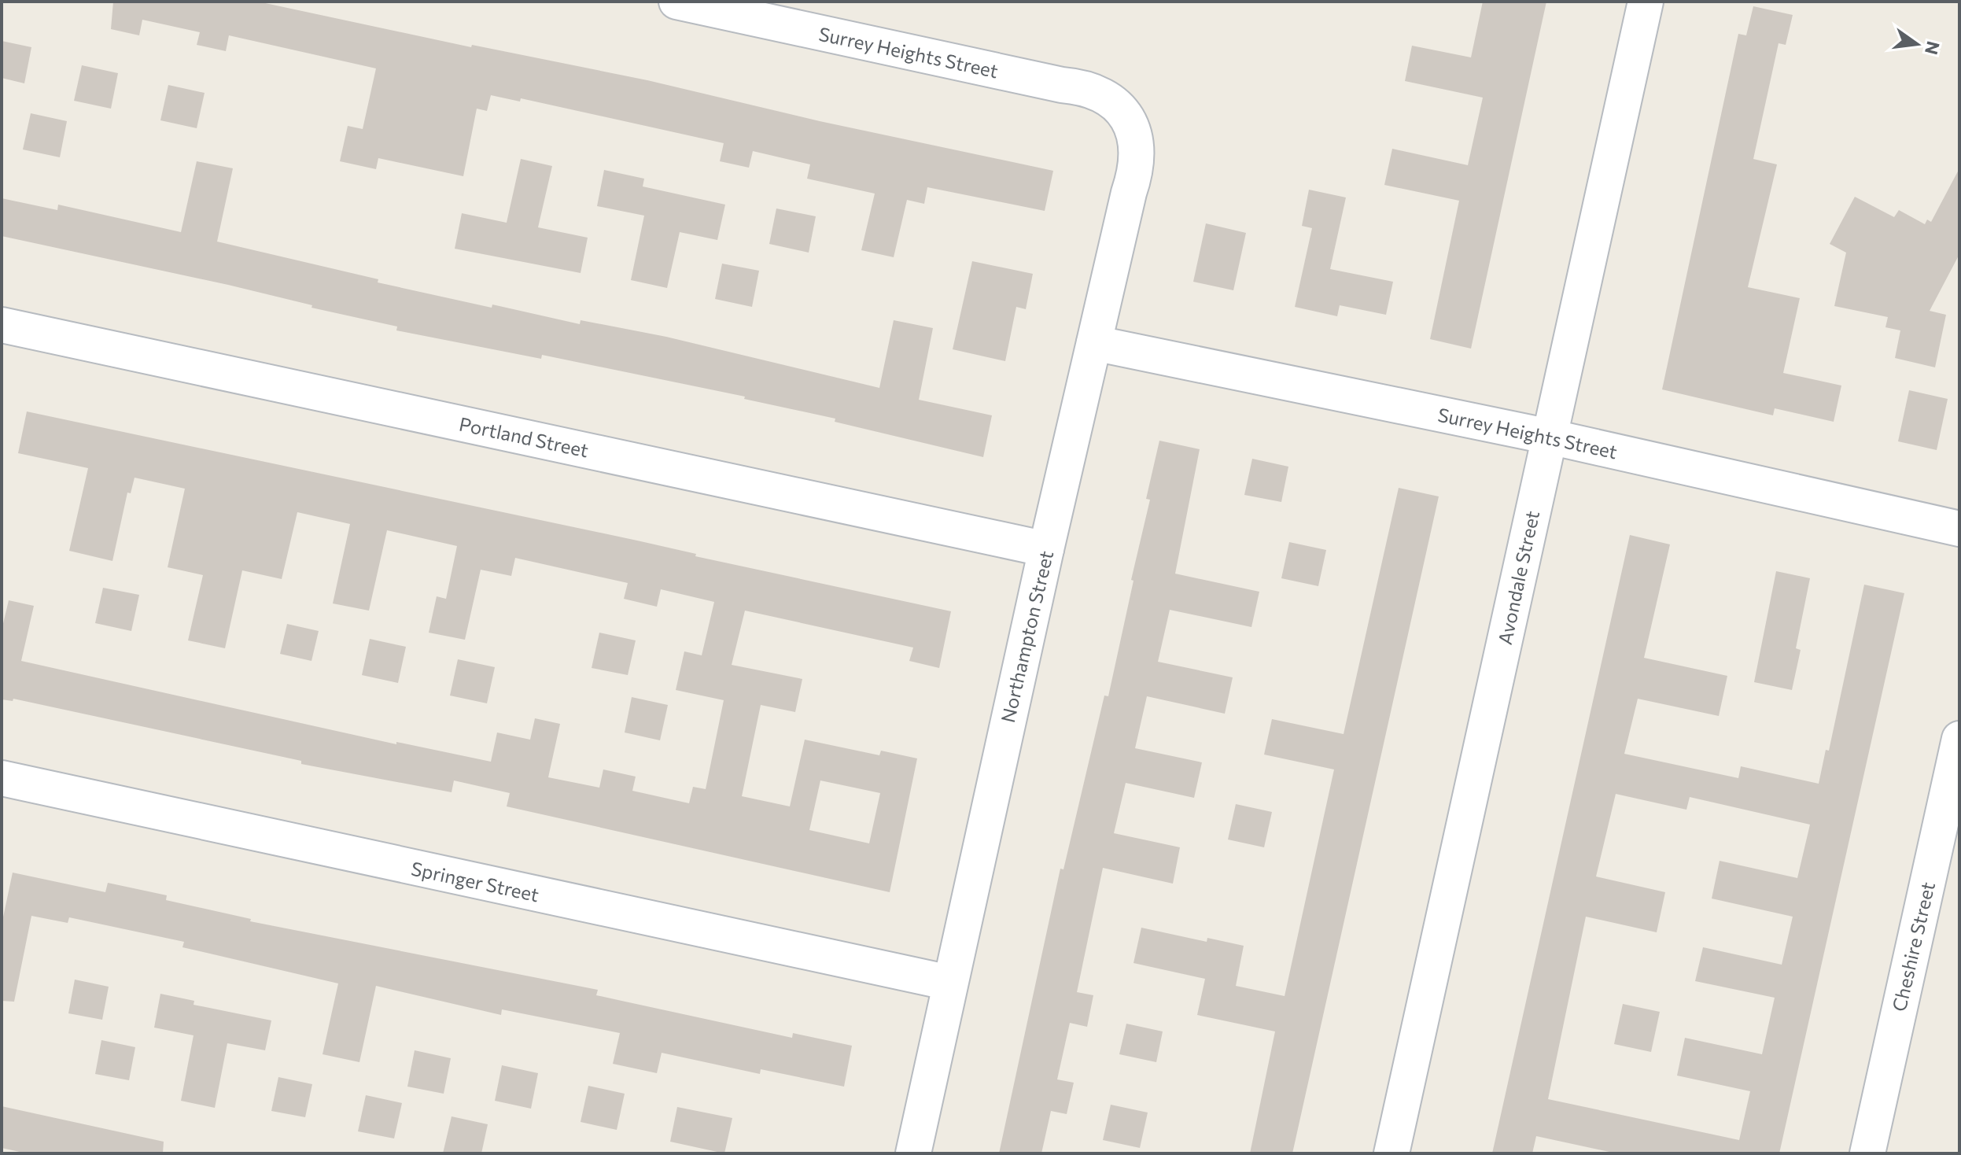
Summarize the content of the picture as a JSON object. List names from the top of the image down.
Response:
{
  "streets": {
    "street": [
      "Surrey Heights Street",
      "Portland Street",
      "Avondale Street",
      "Northampton Street",
      "Springer Street",
      "Cheshire Street"
    ]
  },
  "crossings": [
    ["Surrey Heights Street", "Avondale Street"],
    ["Surrey Heights Street", "Northampton Street"],
    ["Portland Street", "Northampton Street"],
    ["Northampton Street", "Springer Street"]
  ],
  "north": "right"
}
